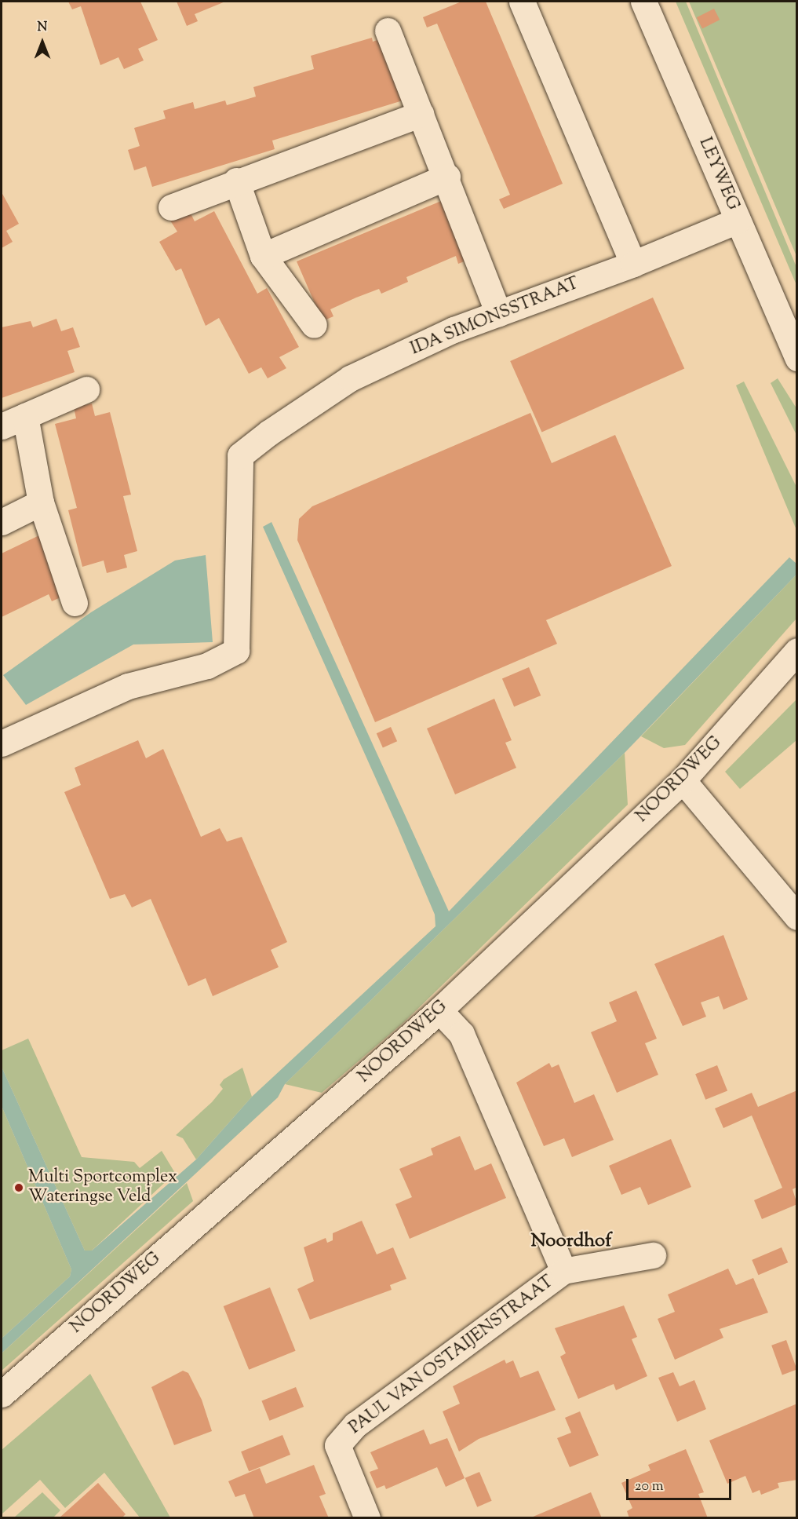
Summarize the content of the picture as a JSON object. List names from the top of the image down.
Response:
{
  "streets": {
    "street": [
      "LEYWEG",
      "IDA SIMONSSTRAAT",
      "NOORDWEG",
      "PAUL VAN OSTAIJENSTRAAT"
    ]
  },
  "crossings": [
    ["LEYWEG", "IDA SIMONSSTRAAT"],
    ["NOORDWEG", "PAUL VAN OSTAIJENSTRAAT"]
  ],
  "districts": ["Noordhof"],
  "places": ["Multi Sportcomplex Wateringse Veld"],
  "scale_bar": "20 m",
  "north": "top"
}
